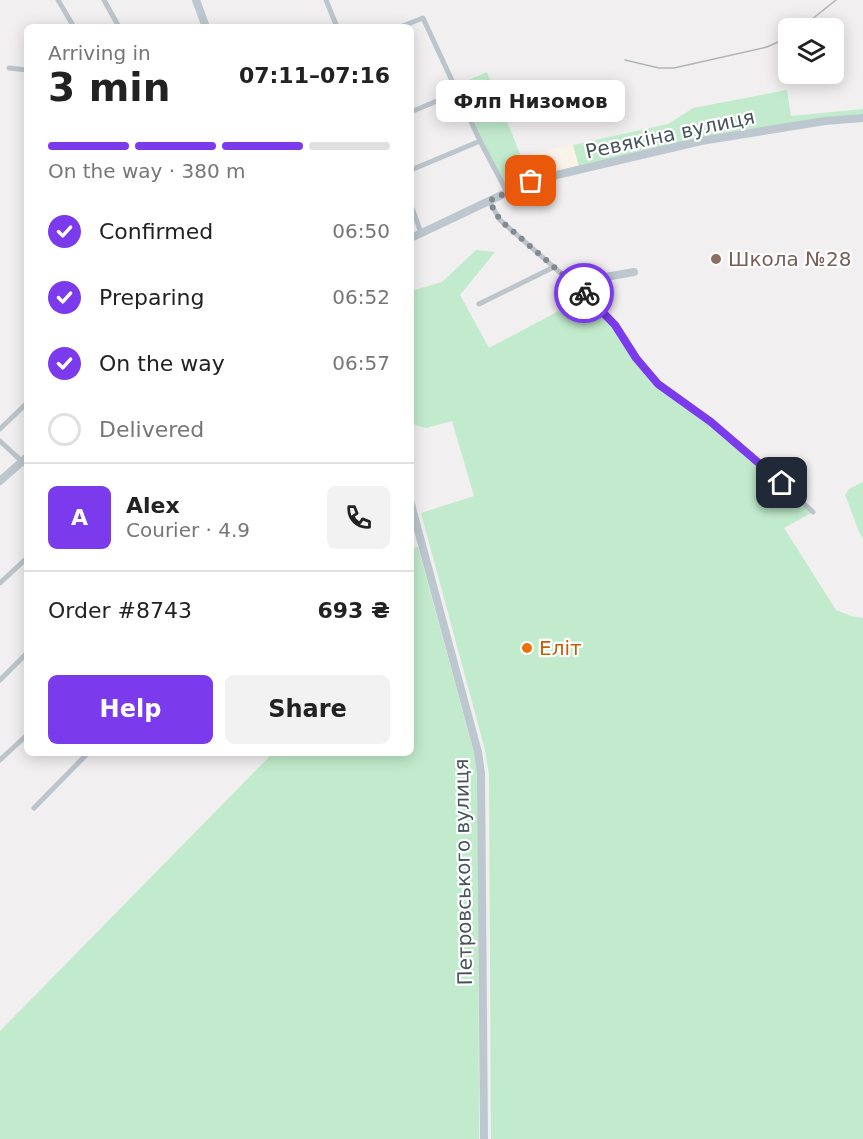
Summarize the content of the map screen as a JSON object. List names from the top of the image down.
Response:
{
  "streets": {
    "main road": ["Ревякіна вулиця", "Петровського вулиця"]
  },
  "places": ["Флп Низомов", "Школа №28", "Еліт"],
  "page": {
    "heading": ["3 min", "Arriving in", "07:11–07:16"],
    "panel": [
      "Alex",
      "Courier · 4.9",
      "Order #8743",
      "693 ₴"
    ],
    "bubble": "Флп Низомов",
    "bar": "On the way · 380 m",
    "list": [
      ["Confirmed", "06:50"],
      ["Preparing", "06:52"],
      ["On the way", "06:57"],
      "Delivered"
    ],
    "round": "A",
    "buttons": ["Help", "Share"]
  }
}
